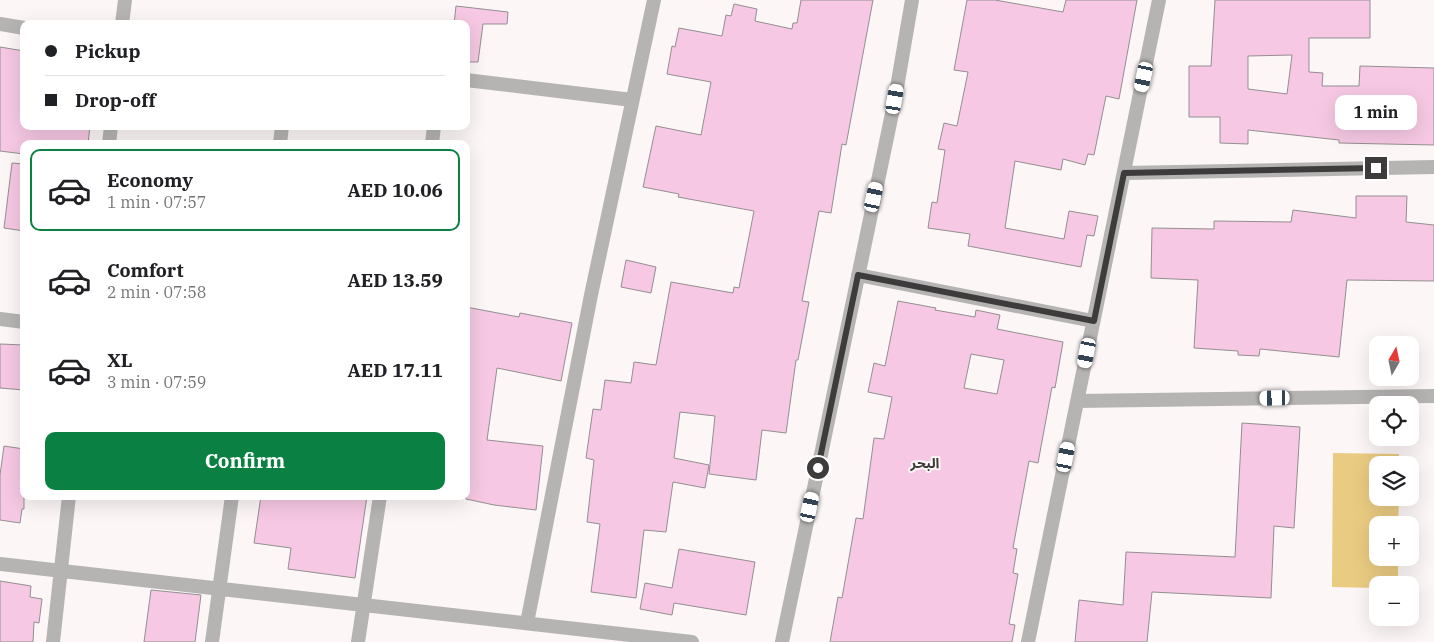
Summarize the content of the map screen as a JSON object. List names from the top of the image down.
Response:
{
  "districts": ["البحر"],
  "north": "top",
  "page": {
    "banner": ["Pickup", "Drop-off"],
    "bubble": "1 min",
    "list": [
      {
        "name": "Economy",
        "note": "1 min · 07:57",
        "value": "AED 10.06"
      },
      {
        "name": "Comfort",
        "note": "2 min · 07:58",
        "value": "AED 13.59"
      },
      {
        "name": "XL",
        "note": "3 min · 07:59",
        "value": "AED 17.11"
      }
    ],
    "map_buttons": ["+", "−"],
    "buttons": "Confirm"
  }
}
